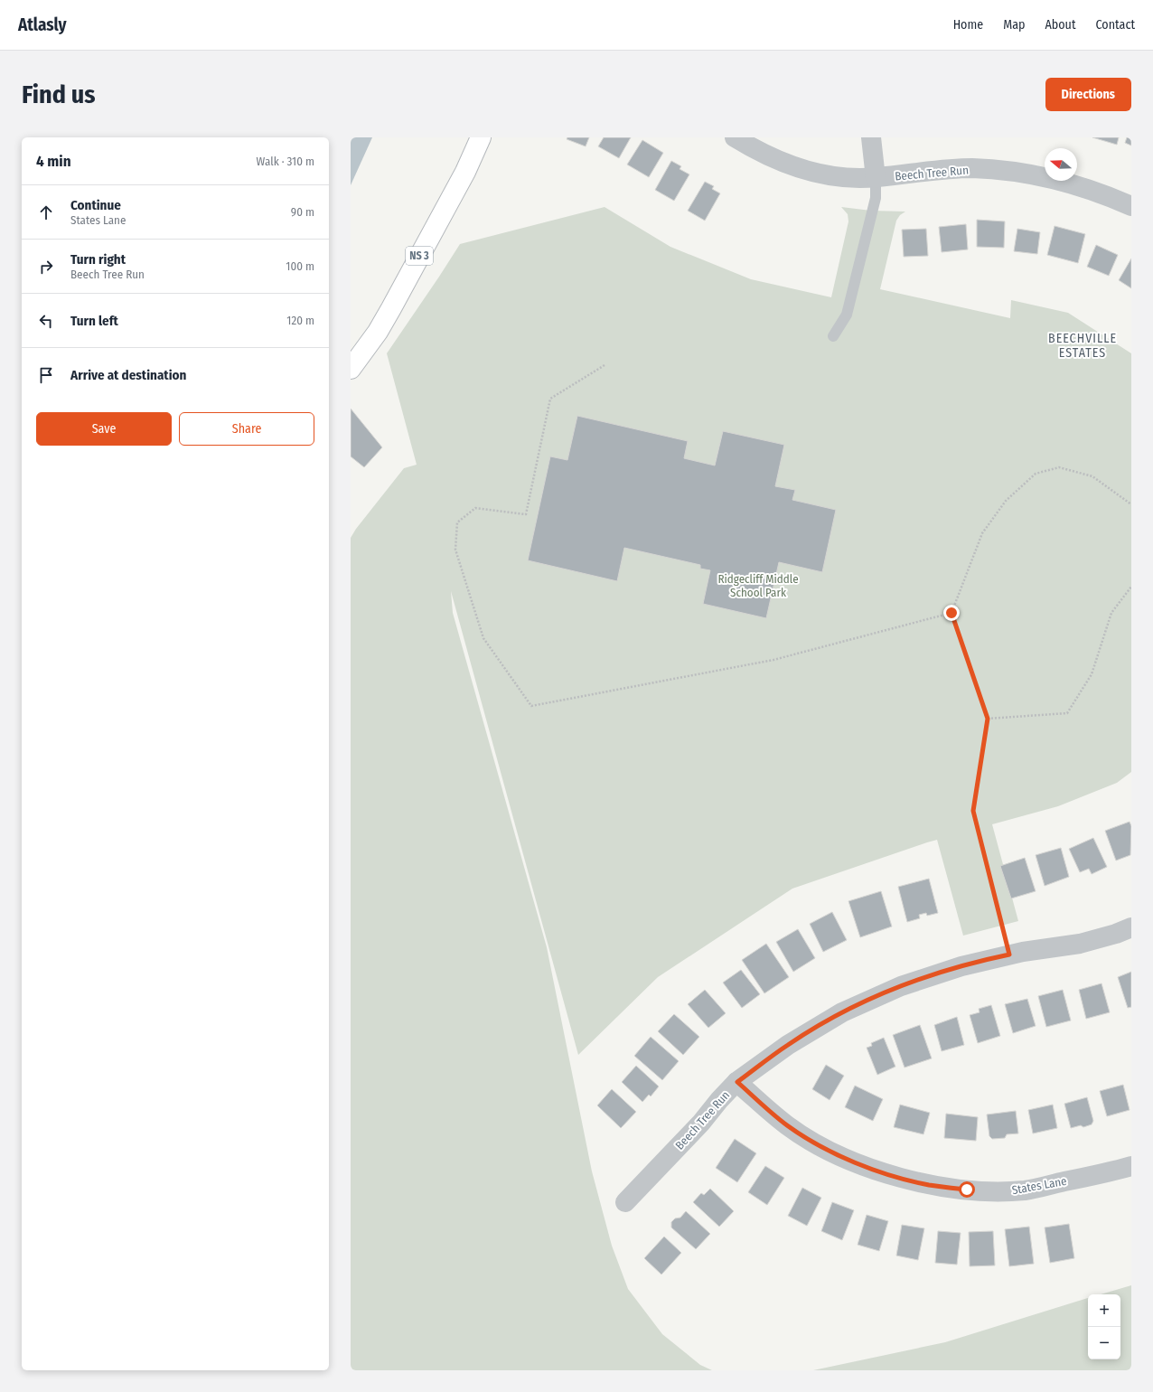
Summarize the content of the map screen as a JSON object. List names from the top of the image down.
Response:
{
  "streets": {
    "main road": ["NS 3"],
    "street": ["Beech Tree Run", "States Lane"]
  },
  "crossings": [
    ["Beech Tree Run", "States Lane"]
  ],
  "districts": ["BEECHVILLE ESTATES"],
  "parks": ["Ridgecliff Middle School Park"],
  "north": "left",
  "page": {
    "header": "Atlasly",
    "nav": [
      "Home",
      "Map",
      "About",
      "Contact"
    ],
    "buttons": [
      "Directions",
      ["Save", "Share"]
    ],
    "title": "Find us",
    "heading": ["4 min", "Walk · 310 m"],
    "list": [
      ["Continue", "States Lane", "90 m"],
      ["Turn right", "Beech Tree Run", "100 m"],
      ["Turn left", "120 m"],
      "Arrive at destination"
    ],
    "map_buttons": ["+", "−"]
  }
}
